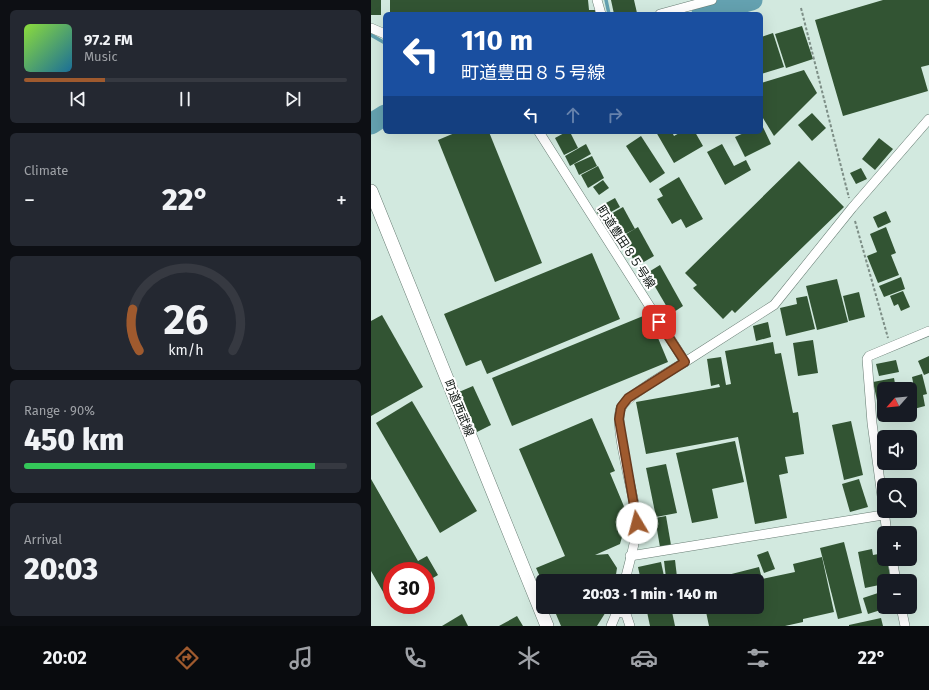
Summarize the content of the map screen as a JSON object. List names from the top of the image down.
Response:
{
  "streets": {
    "street": ["町道豊田８５号線", "町道西武線"]
  },
  "north": "bottom left",
  "page": {
    "turn": ["110 m", "町道豊田８５号線"],
    "song": ["97.2 FM", "Music"],
    "tile": [
      "Climate",
      ["Range · 90%", "450 km"],
      ["Arrival", "20:03"]
    ],
    "heat": ["−", "22°", "+"],
    "map_buttons": ["+", "−"],
    "limit": "30",
    "trip": "20:03 · 1 min · 140 m",
    "tabs": ["20:02", "22°"],
    "gauge": ["26", "km/h"]
  }
}
